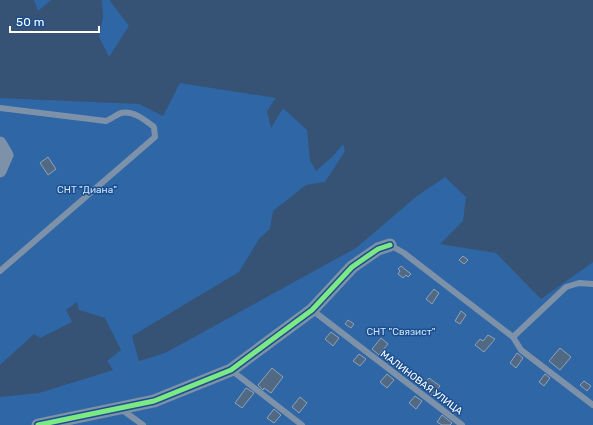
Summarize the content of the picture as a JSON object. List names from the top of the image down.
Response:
{
  "streets": {
    "lane": ["МАЛИНОВАЯ УЛИЦА"]
  },
  "parks": ["СНТ \"Диана\"", "СНТ \"Связист\""],
  "scale_bar": "50 m"
}
